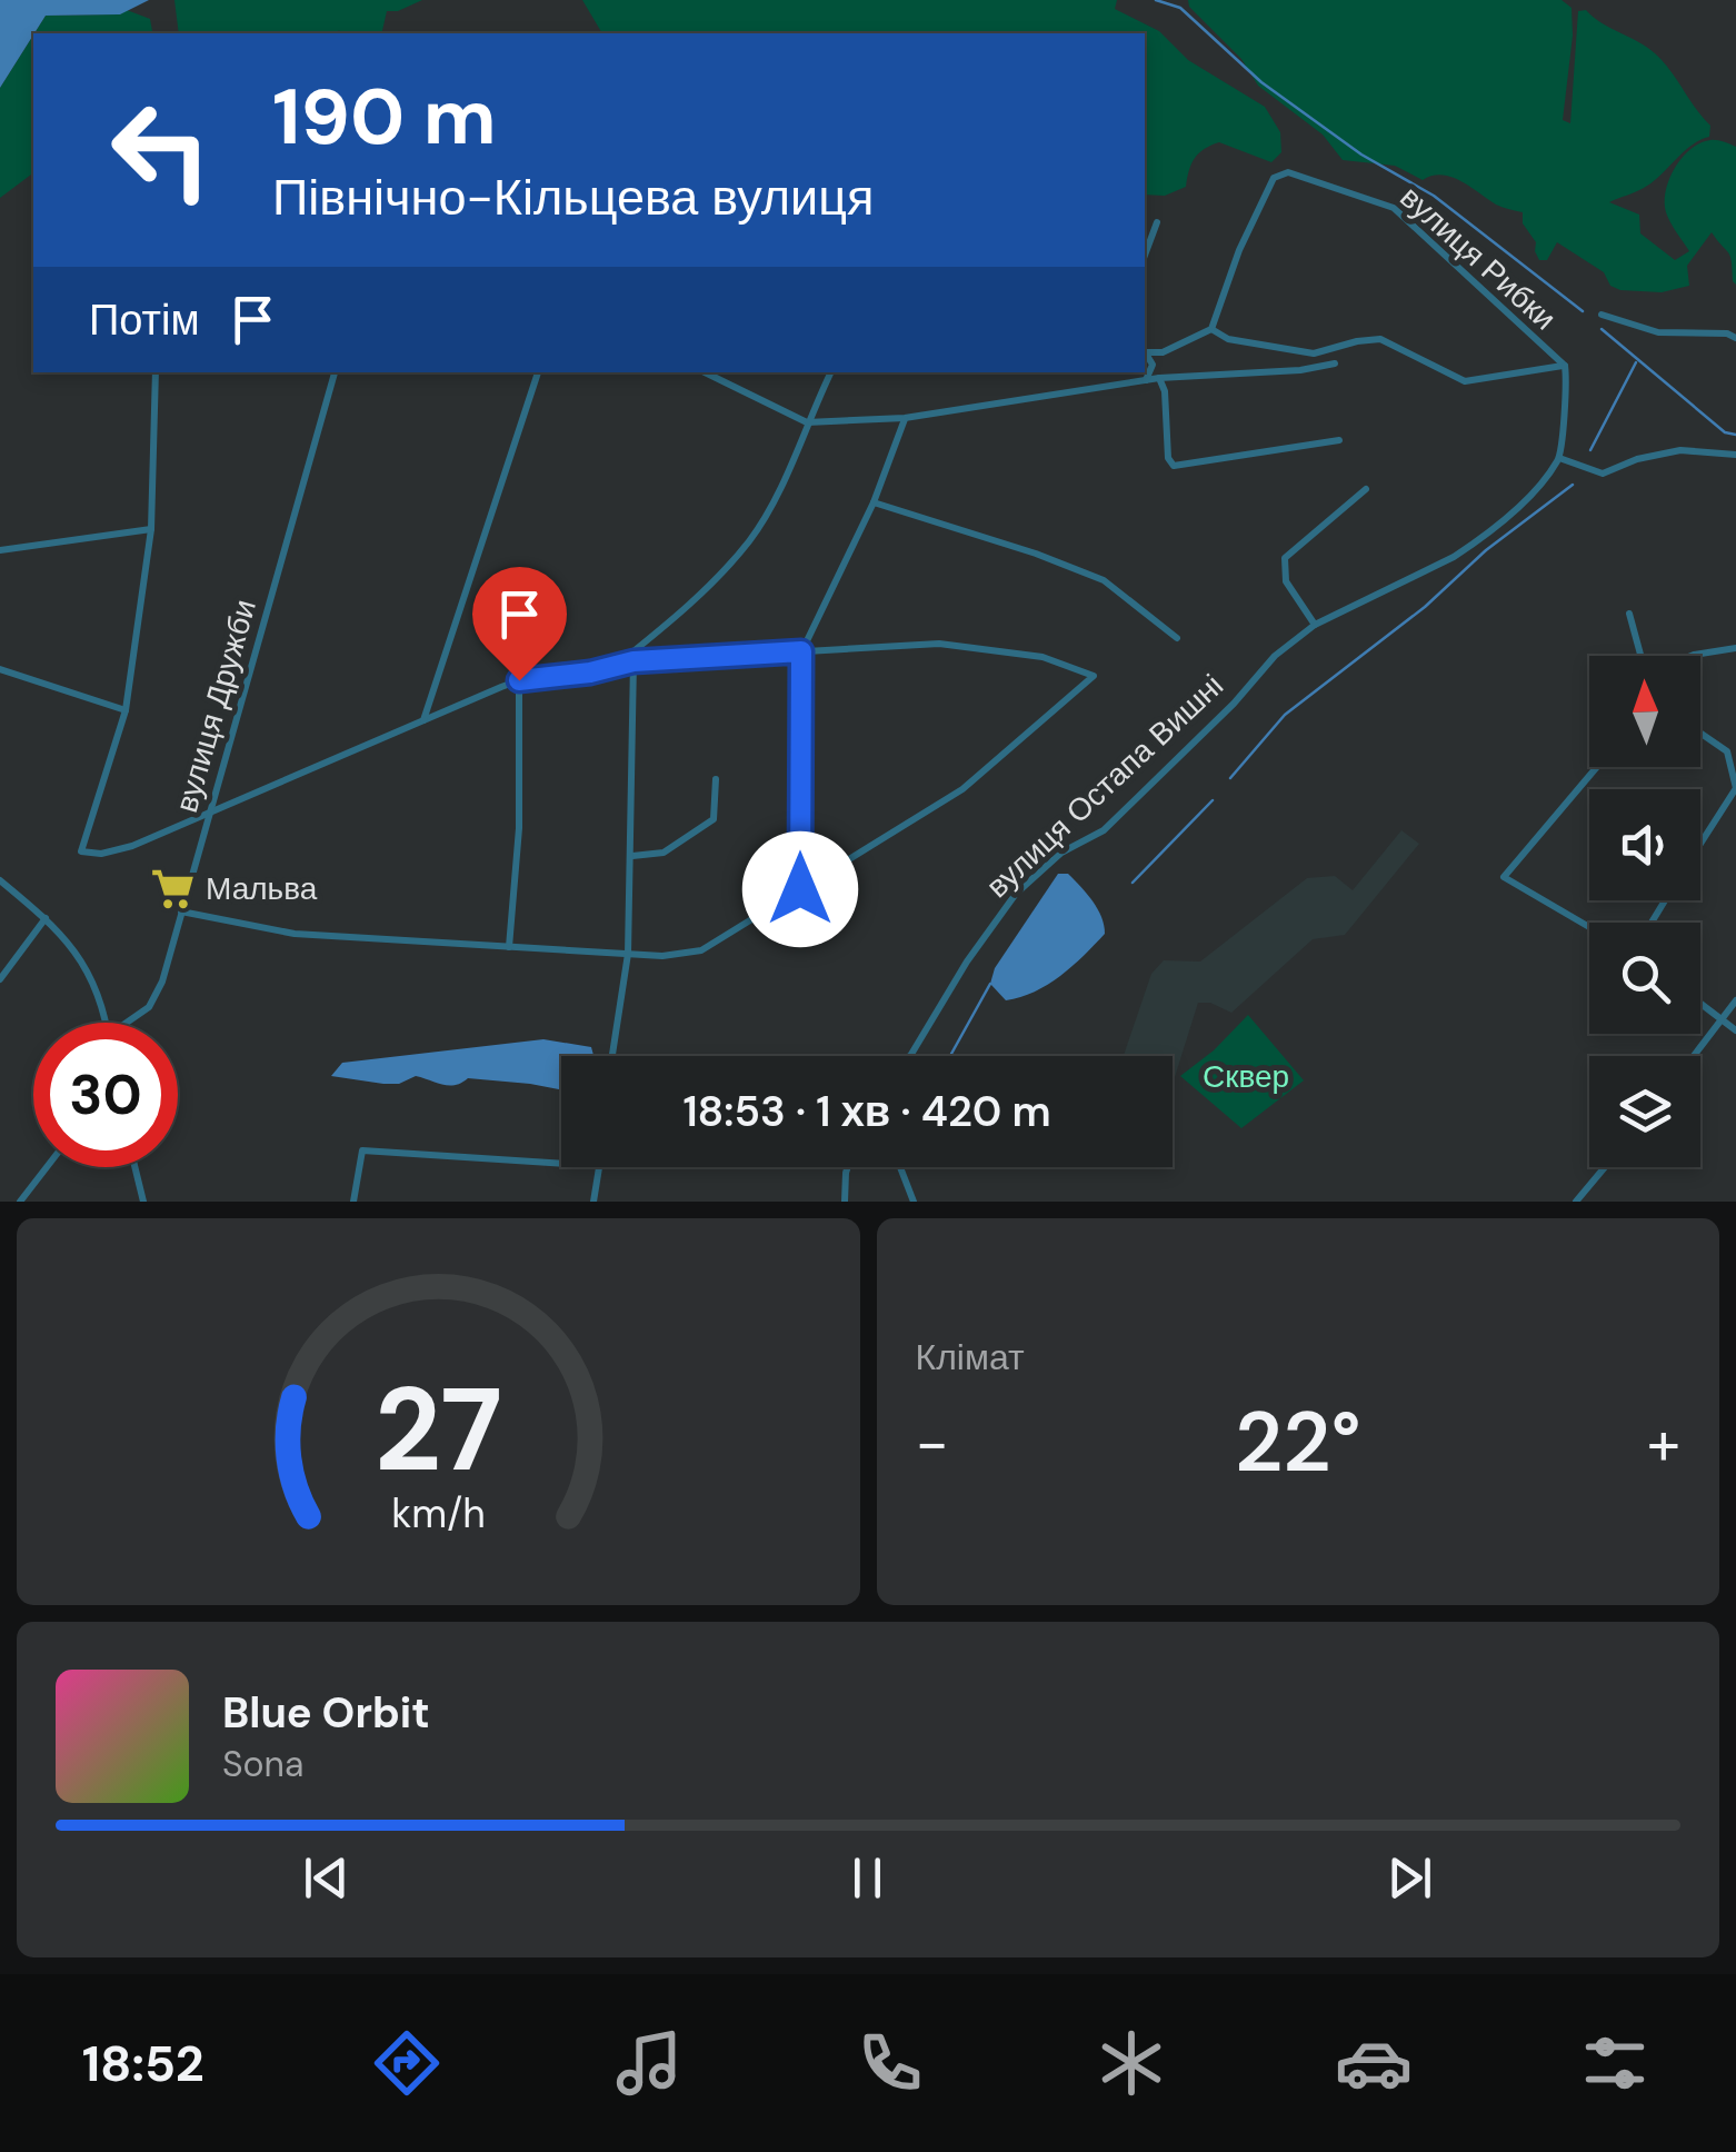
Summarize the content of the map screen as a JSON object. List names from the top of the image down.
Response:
{
  "streets": {
    "street": ["вулиця Рибки", "вулиця Дружби", "вулиця Остапа Вишні"]
  },
  "parks": ["Сквер"],
  "places": {
    "supermarket": ["Мальва"]
  },
  "north": "top",
  "page": {
    "turn": ["190 m", "Північно-Кільцева вулиця"],
    "then": "Потім",
    "limit": "30",
    "trip": "18:53 · 1 хв · 420 m",
    "tile": "Клімат",
    "heat": ["−", "22°", "+"],
    "song": ["Blue Orbit", "Sona"],
    "tabs": "18:52",
    "gauge": ["27", "km/h"]
  }
}
